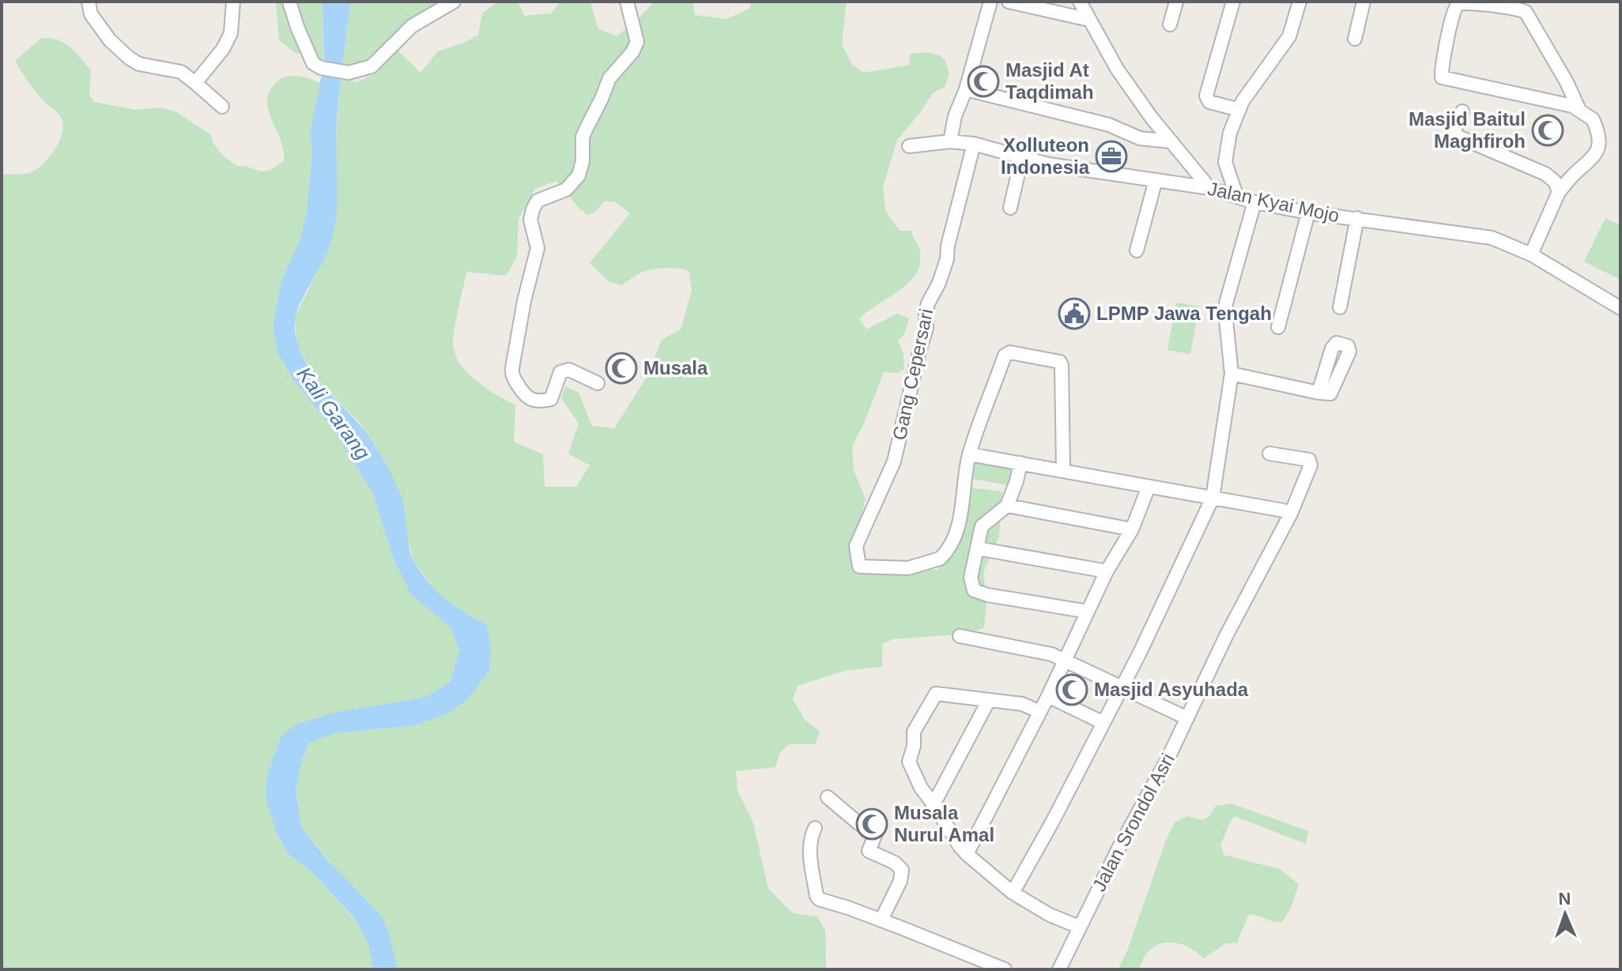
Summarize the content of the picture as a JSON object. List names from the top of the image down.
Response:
{
  "streets": {
    "street": ["Jalan Kyai Mojo", "Gang Cepersari", "Jalan Srondol Asri"]
  },
  "crossings": [
    ["Jalan Kyai Mojo", "Gang Cepersari"]
  ],
  "water": ["Kali Garang"],
  "places": {
    "mosque": [
      "Masjid At Taqdimah",
      "Masjid Baitul Maghfiroh",
      "Musala",
      "Masjid Asyuhada",
      "Musala Nurul Amal"
    ],
    "office": ["Xolluteon Indonesia"],
    "public building": ["LPMP Jawa Tengah"]
  },
  "north": "top"
}
